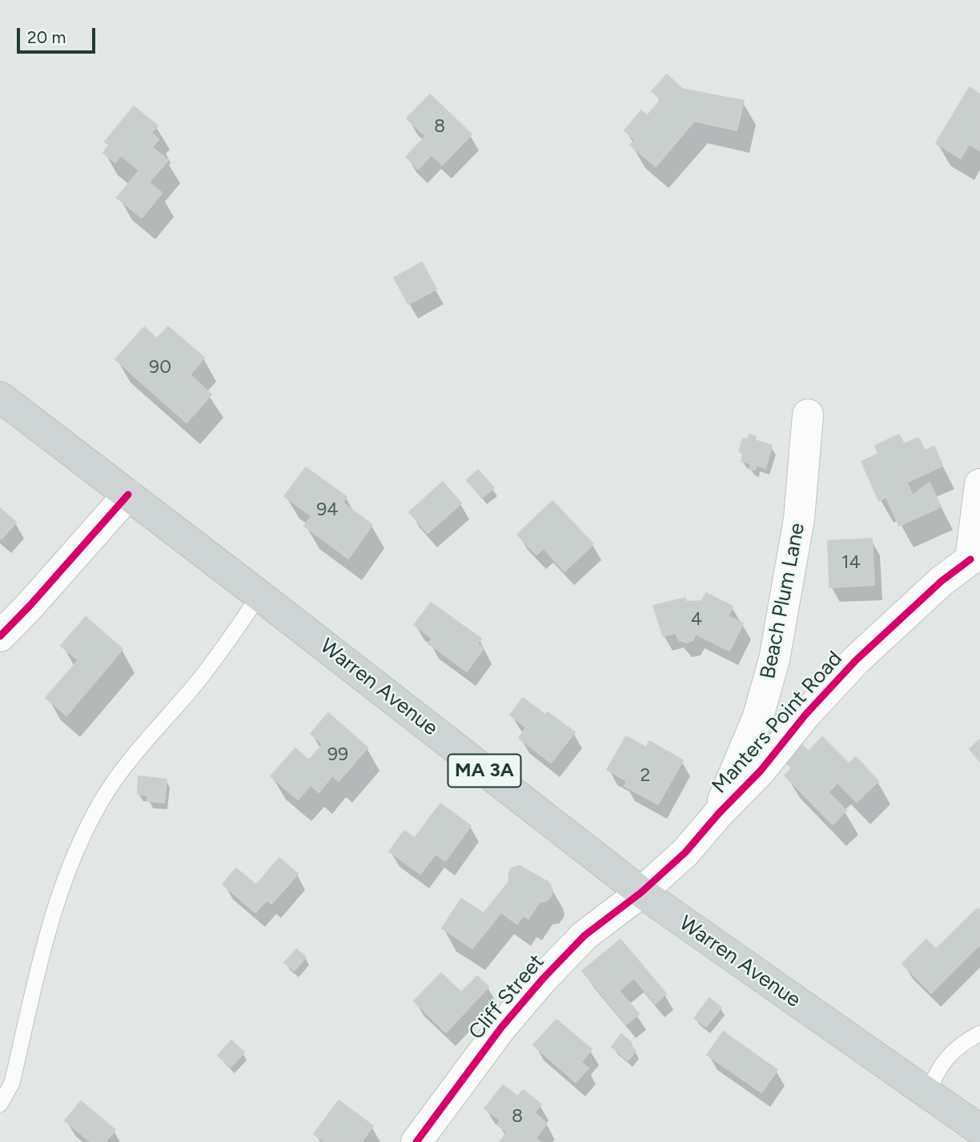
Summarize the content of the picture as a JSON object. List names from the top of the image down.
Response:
{
  "streets": {
    "main road": ["Warren Avenue", "MA 3A"],
    "street": ["Beach Plum Lane", "Manters Point Road", "Cliff Street"]
  },
  "crossings": [
    ["Beach Plum Lane", "Manters Point Road"],
    ["Warren Avenue", "Manters Point Road"],
    ["Warren Avenue", "Cliff Street"],
    ["Manters Point Road", "Cliff Street"]
  ],
  "house_numbers": [
    "8",
    "90",
    "94",
    "14",
    "4",
    "99",
    "2",
    "8"
  ],
  "scale_bar": "20 m"
}
